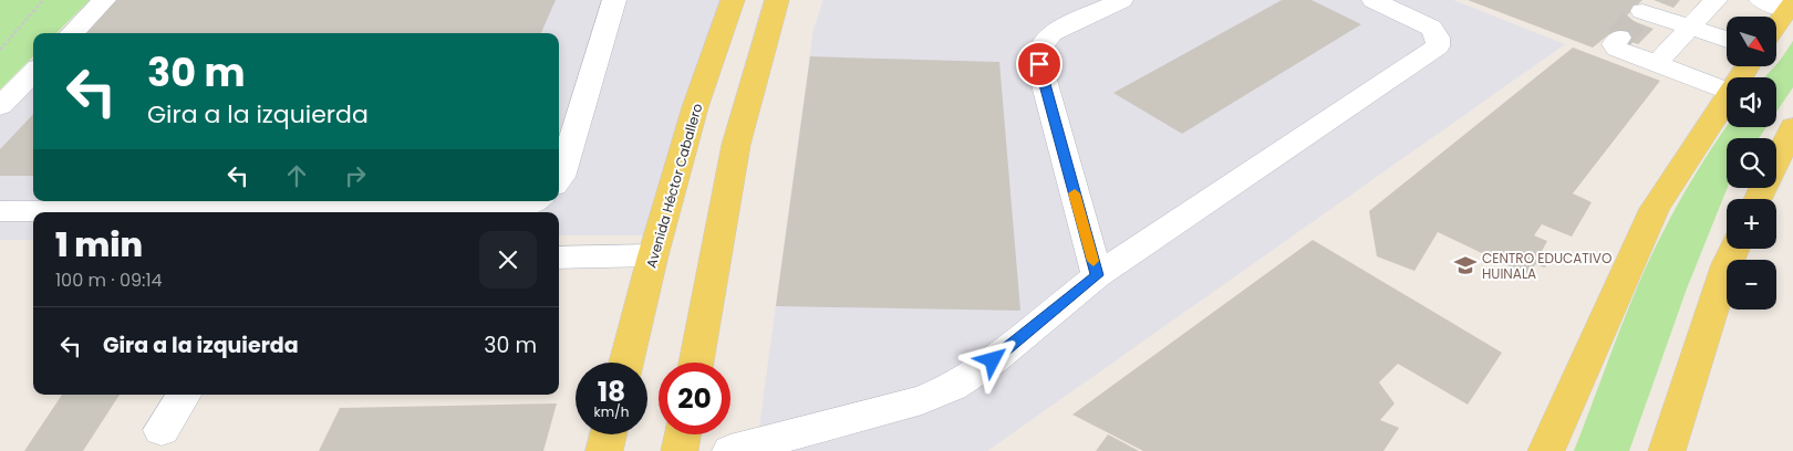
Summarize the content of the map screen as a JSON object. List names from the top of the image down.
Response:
{
  "streets": {
    "main road": ["Avenida Héctor Caballero"]
  },
  "places": {
    "school or university": ["CENTRO EDUCATIVO HUINALA"]
  },
  "north": "bottom right",
  "page": {
    "map_buttons": ["+", "−"],
    "turn": ["30 m", "Gira a la izquierda"],
    "heading": ["1 min", "100 m · 09:14"],
    "list": [
      {
        "name": "Gira a la izquierda",
        "value": "30 m"
      }
    ],
    "speed": "18 km/h",
    "limit": "20"
  }
}
